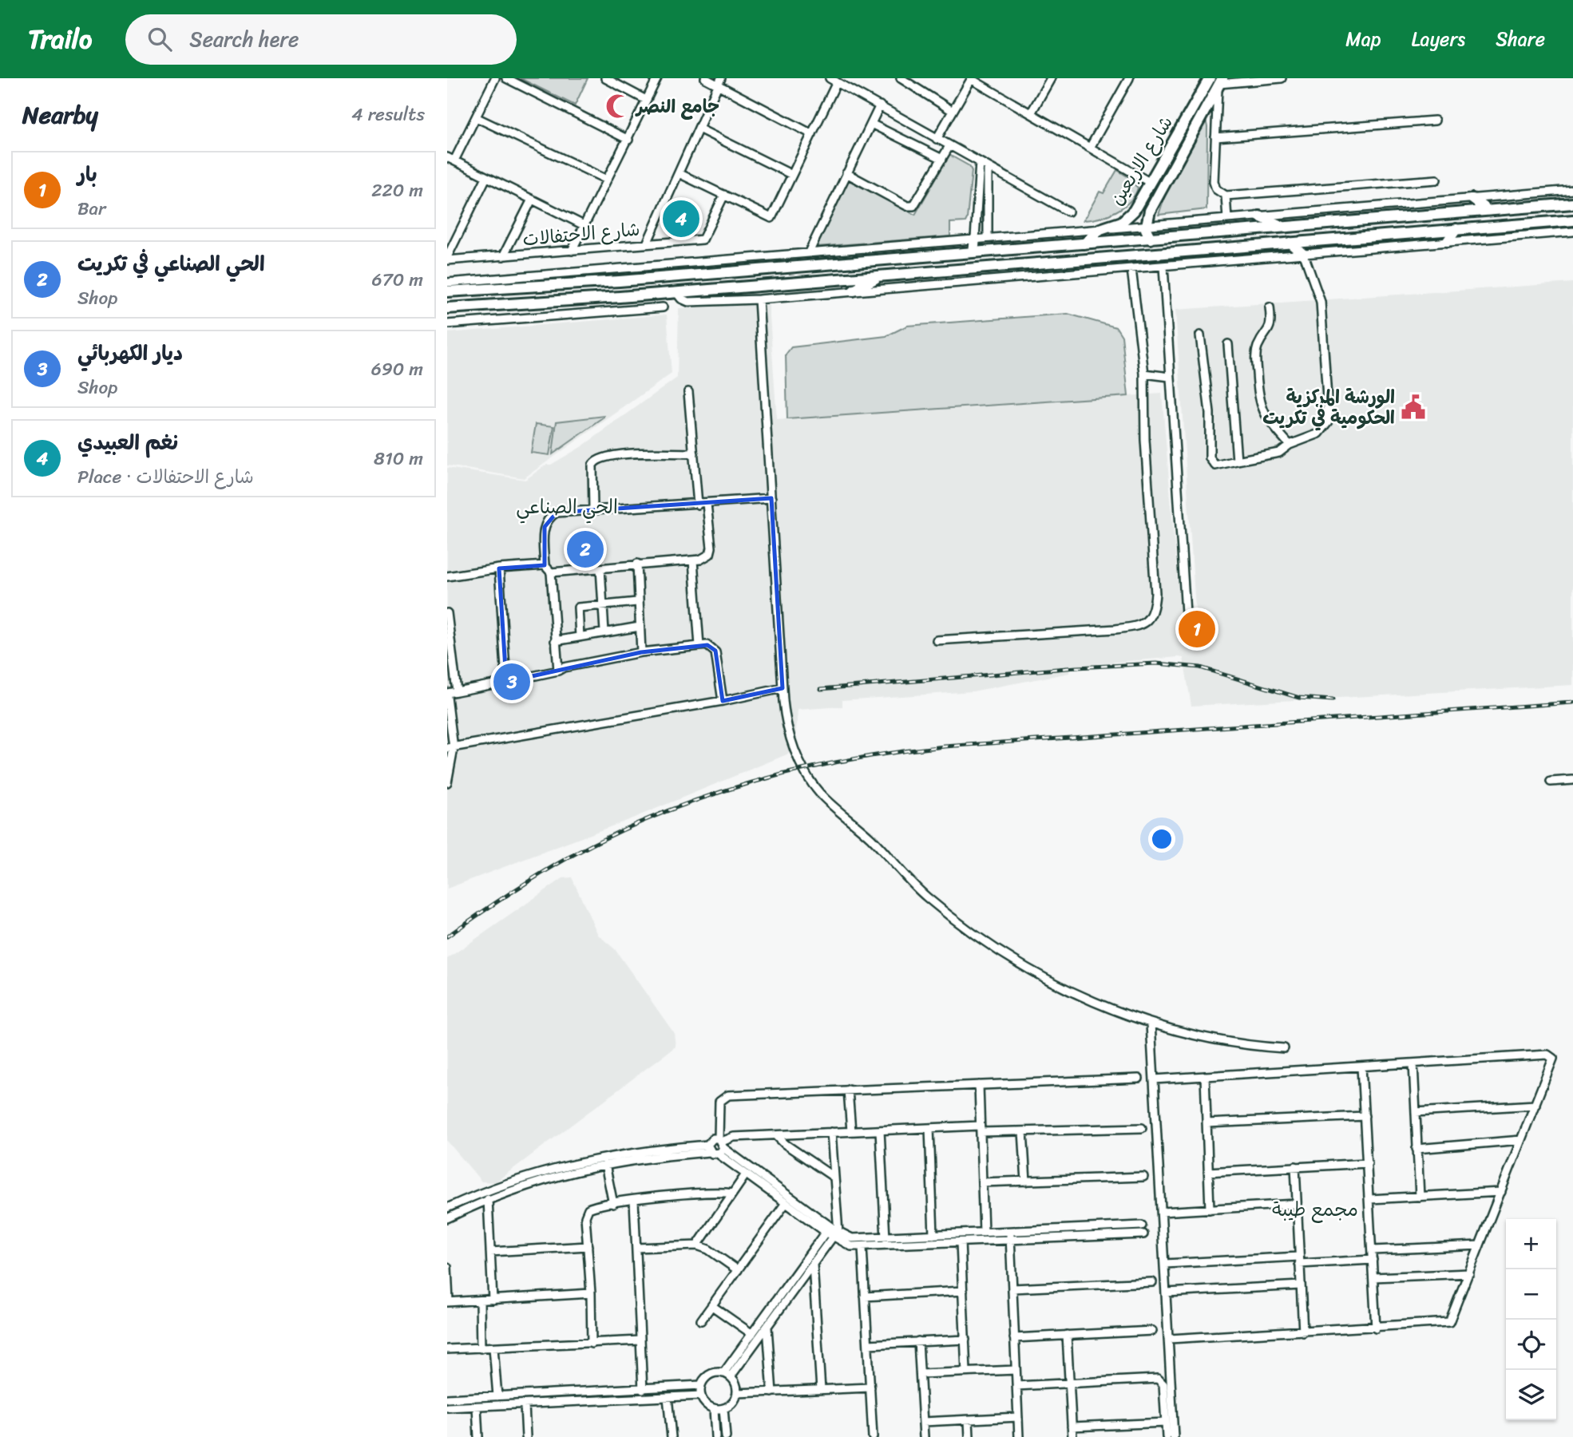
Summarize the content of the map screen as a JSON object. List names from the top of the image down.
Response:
{
  "streets": {
    "main road": ["شارع الاربعين"],
    "street": ["شارع الاحتفالات"]
  },
  "districts": ["الحي الصناعي", "مجمع طيبة"],
  "places": {
    "mosque": ["جامع النصر"],
    "public building": ["الورشة المركزية الحكومية في تكريت"]
  },
  "page": {
    "header": "Trailo",
    "search": "Search here",
    "nav": ["Map", "Layers", "Share"],
    "heading": ["Nearby", "4 results"],
    "list": [
      {
        "mark": "1",
        "name": "بار",
        "note": "Bar",
        "value": "220 m"
      },
      {
        "mark": "2",
        "name": "الحي الصناعي في تكريت",
        "note": "Shop",
        "value": "670 m"
      },
      {
        "mark": "3",
        "name": "ديار الكهربائي",
        "note": "Shop",
        "value": "690 m"
      },
      {
        "mark": "4",
        "name": "نغم العبيدي",
        "note": "Place · شارع الاحتفالات",
        "value": "810 m"
      }
    ],
    "pins": [
      "4",
      "2",
      "1",
      "3"
    ],
    "map_buttons": ["+", "−"]
  }
}
